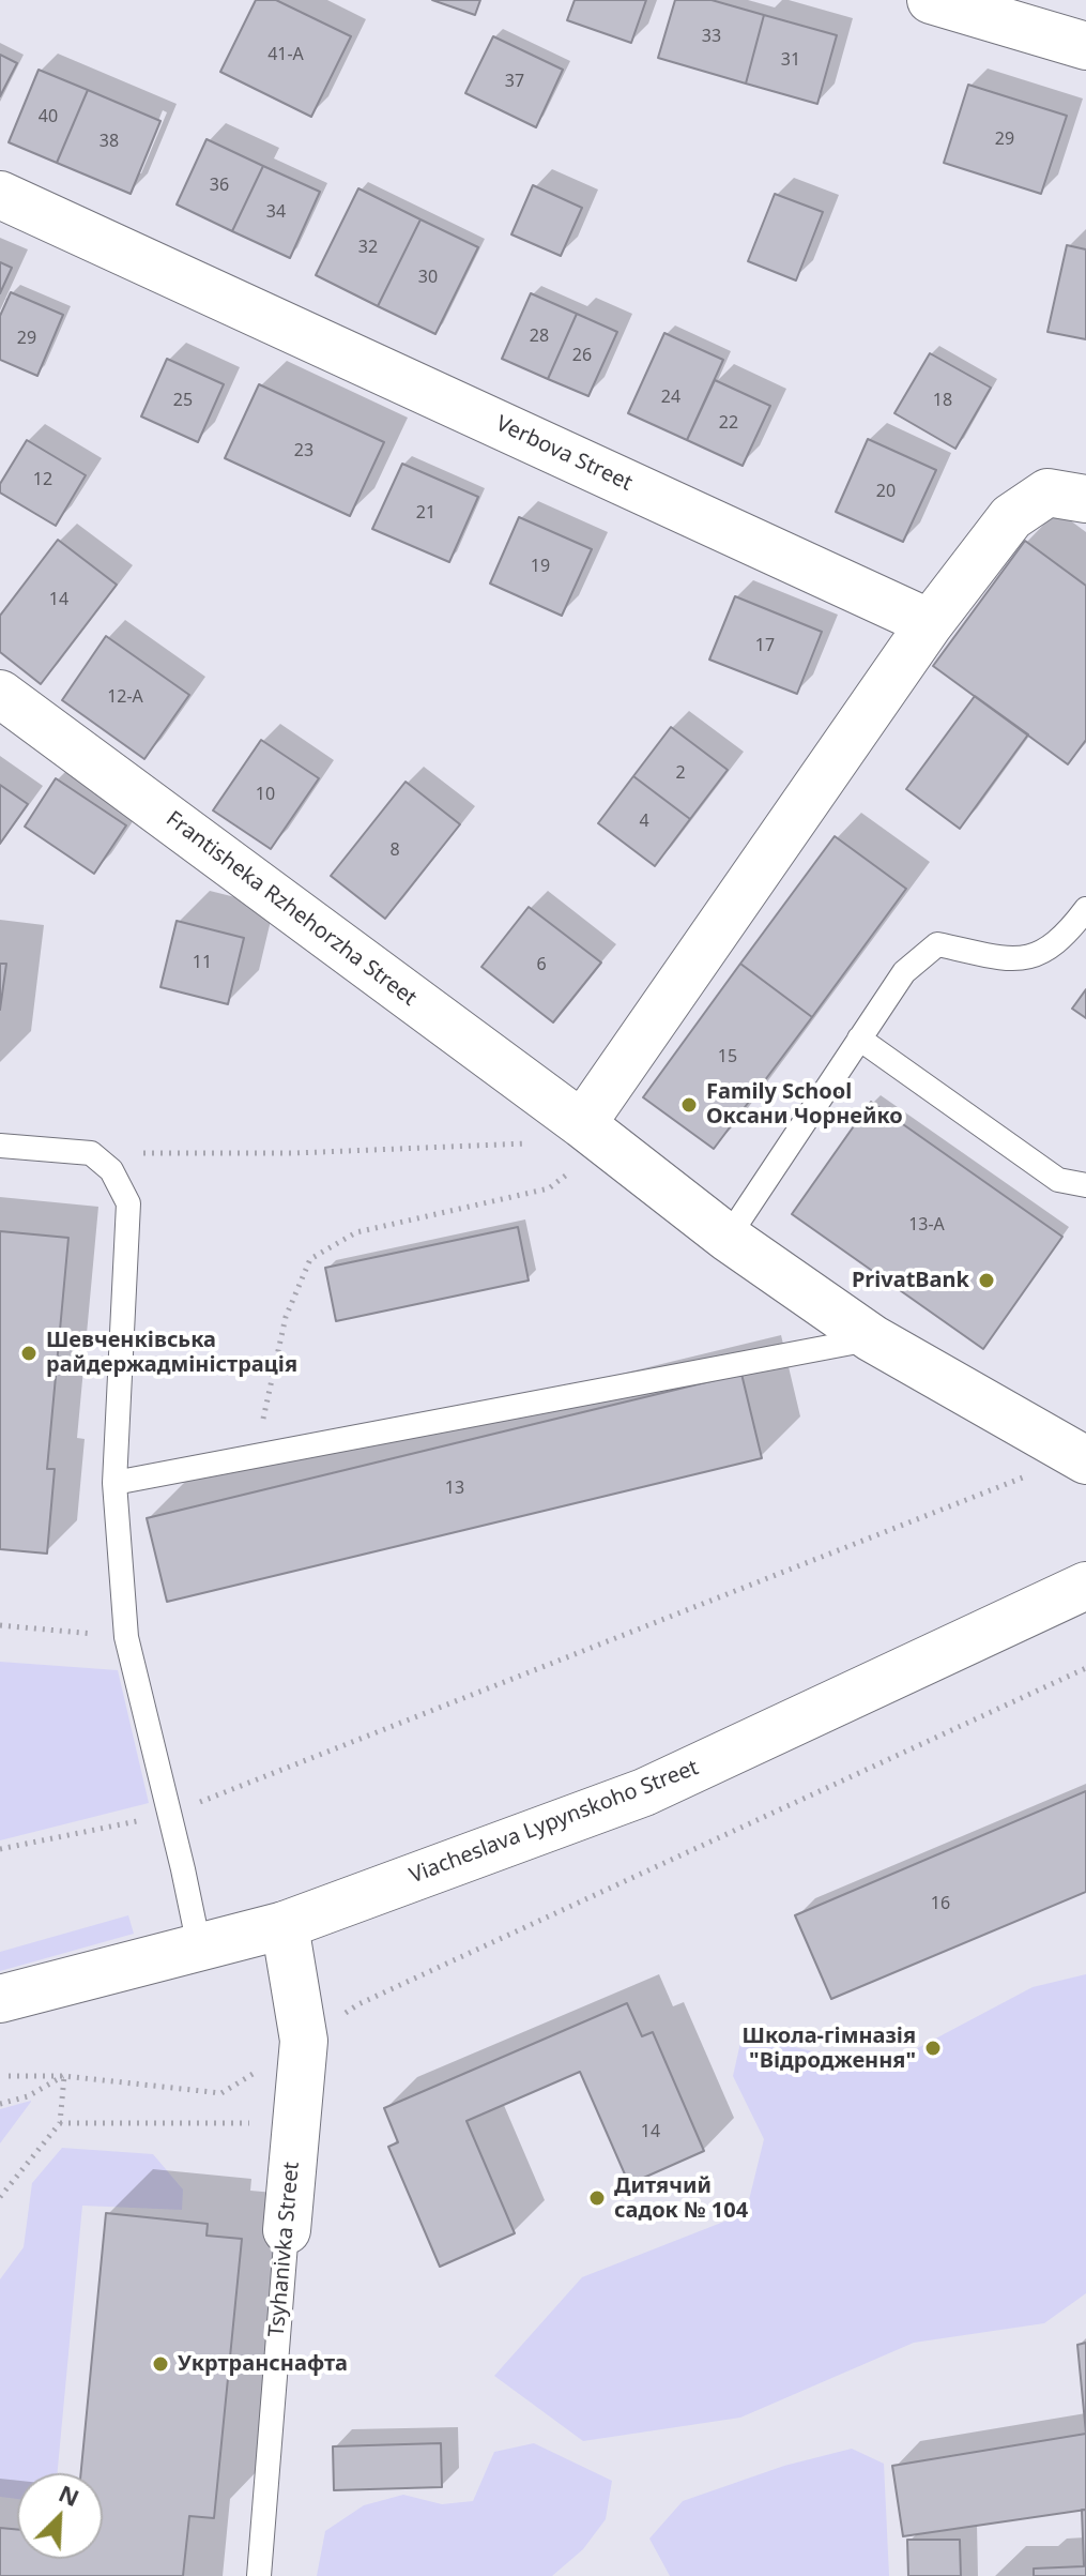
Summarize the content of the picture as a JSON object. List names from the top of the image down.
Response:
{
  "streets": {
    "street": [
      "Verbova Street",
      "Frantisheka Rzhehorzha Street",
      "Viacheslava Lypynskoho Street",
      "Tsyhanivka Street"
    ]
  },
  "crossings": [
    ["Viacheslava Lypynskoho Street", "Tsyhanivka Street"]
  ],
  "places": [
    "Family School Оксани Чорнейко",
    "PrivatBank",
    "Шевченківська райдержадміністрація",
    "Школа-гімназія \"Відродження\"",
    "Дитячий садок № 104",
    "Укртранснафта"
  ],
  "house_numbers": [
    "33",
    "41-А",
    "31",
    "37",
    "40",
    "29",
    "38",
    "36",
    "34",
    "32",
    "30",
    "28",
    "29",
    "26",
    "24",
    "25",
    "18",
    "22",
    "23",
    "12",
    "20",
    "21",
    "19",
    "14",
    "17",
    "12-А",
    "2",
    "10",
    "4",
    "8",
    "11",
    "6",
    "15",
    "13-А",
    "13",
    "16",
    "14"
  ],
  "north": "top right"
}
